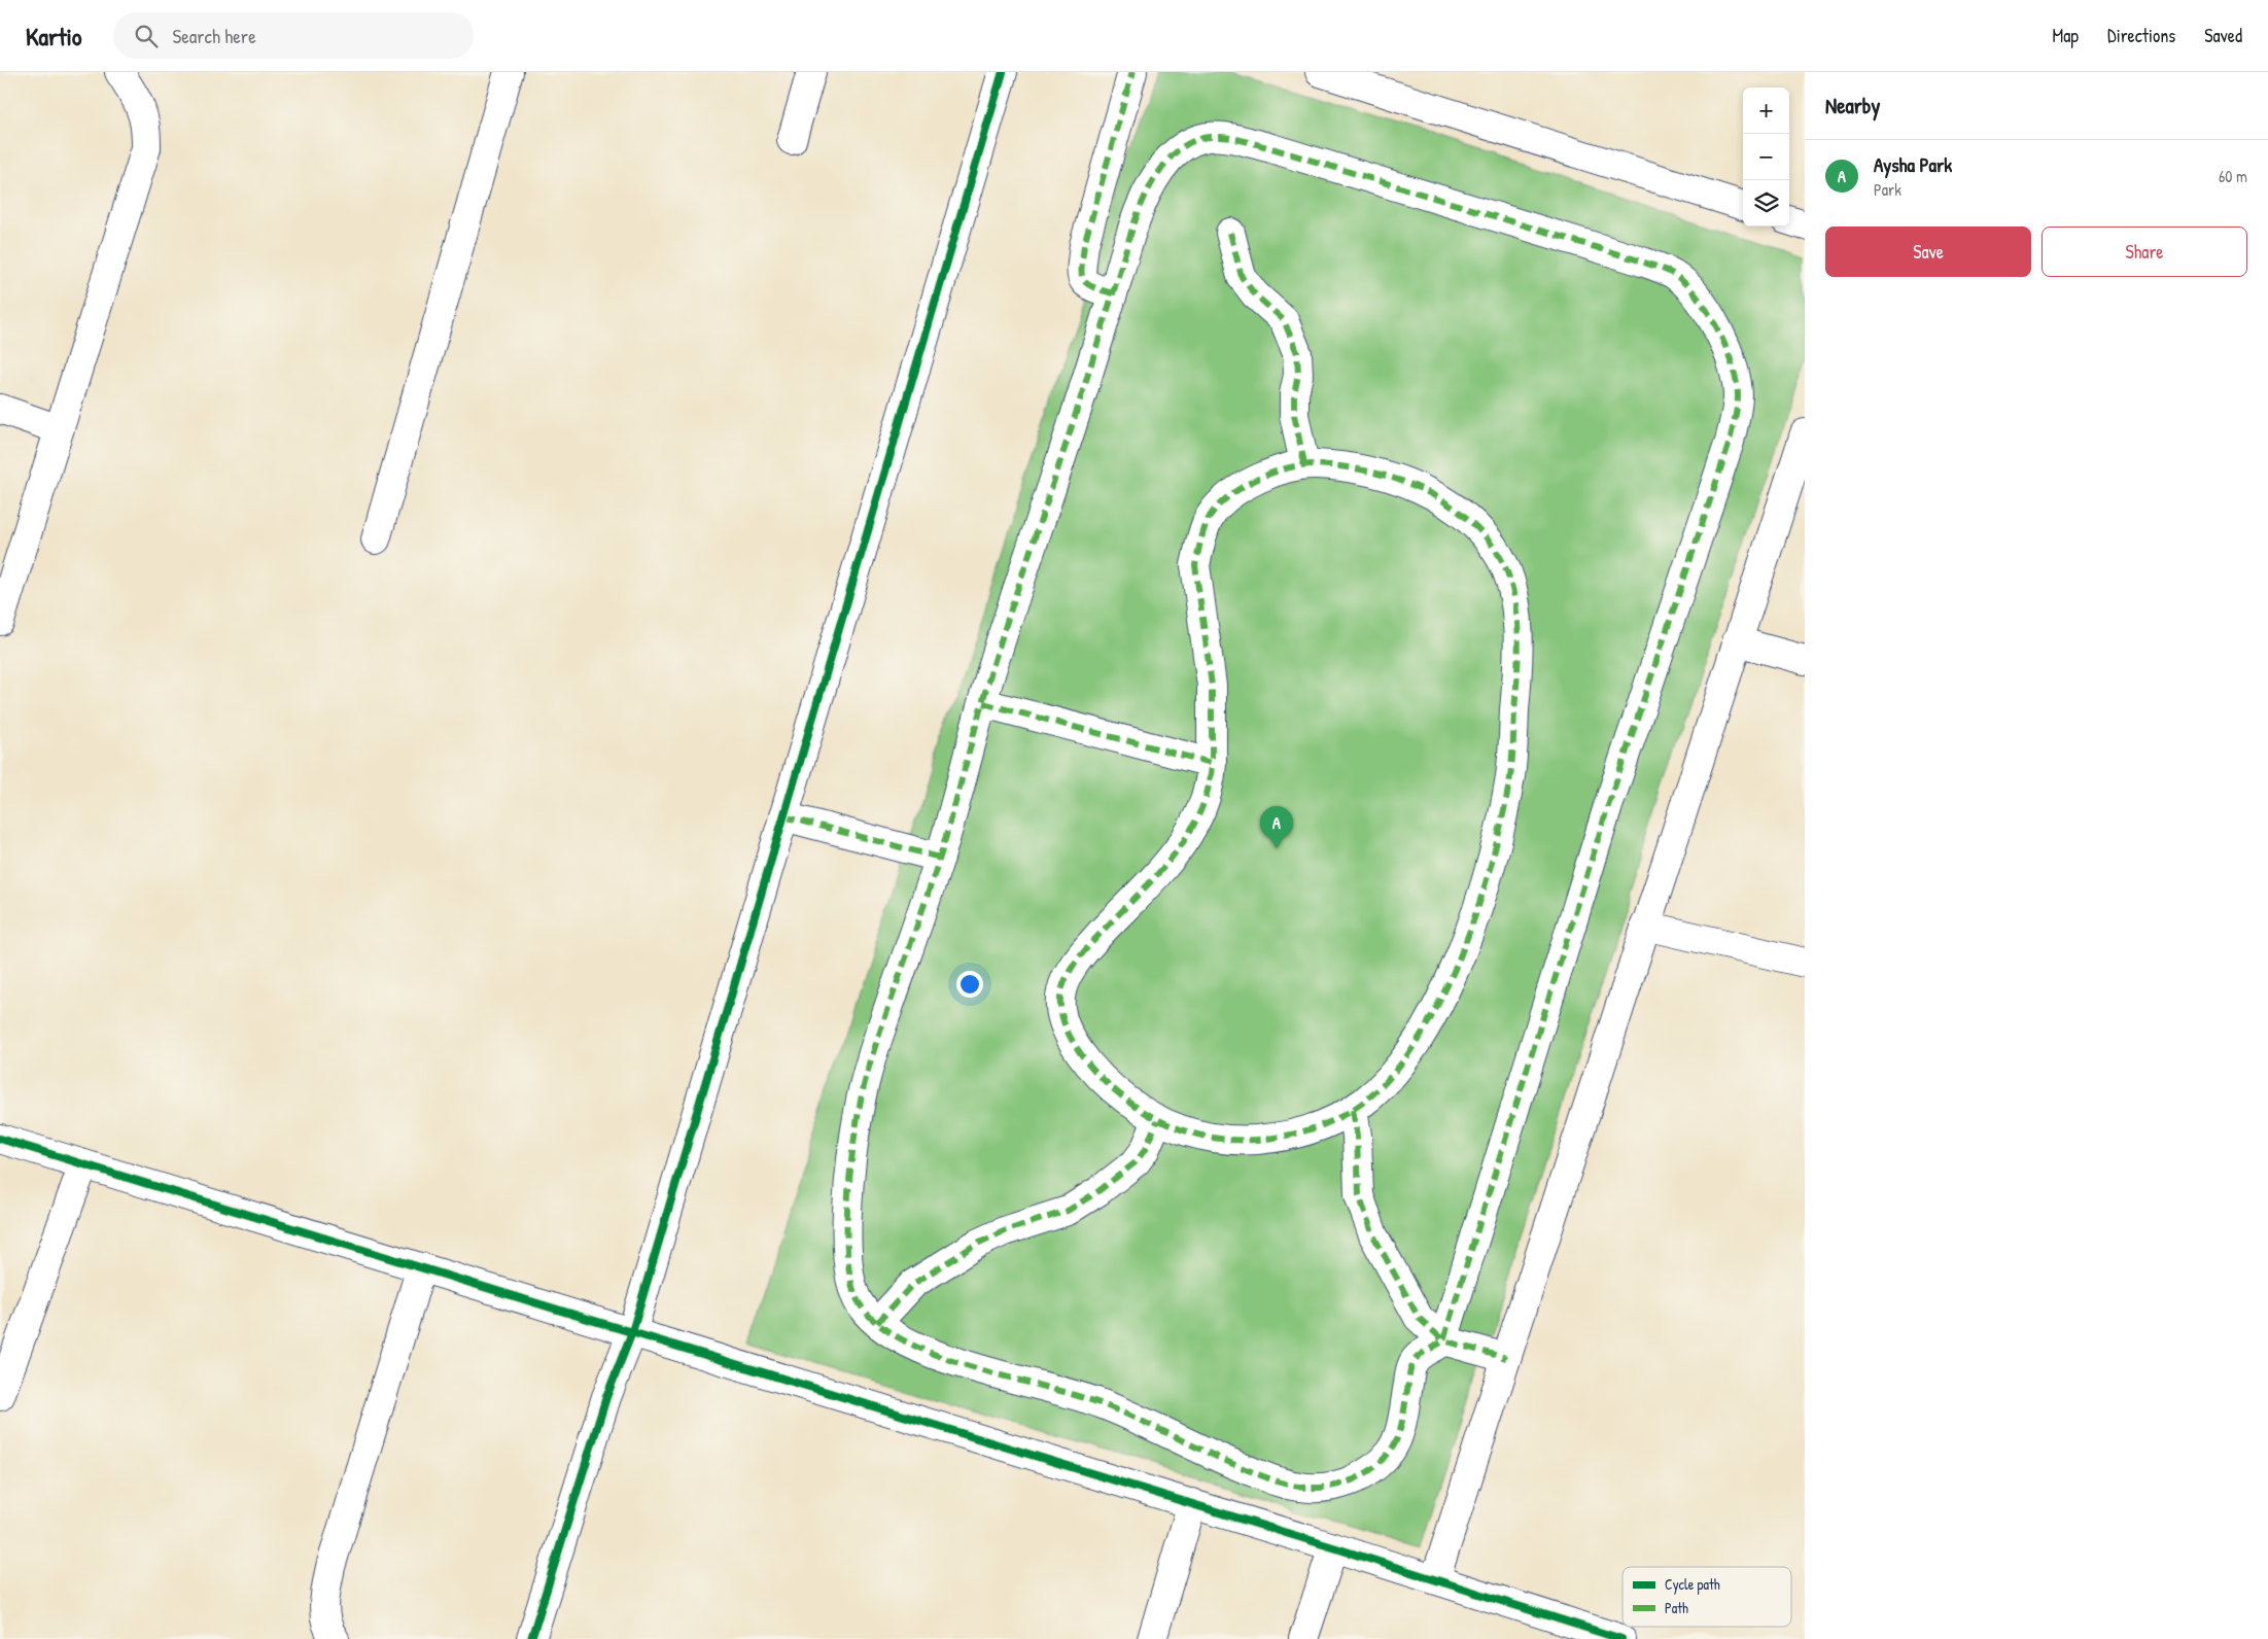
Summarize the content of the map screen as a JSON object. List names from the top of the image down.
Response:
{
  "legend": ["Cycle path", "Path"],
  "page": {
    "header": "Kartio",
    "search": "Search here",
    "nav": ["Map", "Directions", "Saved"],
    "heading": "Nearby",
    "map_buttons": ["+", "−"],
    "list": [
      {
        "mark": "A",
        "name": "Aysha Park",
        "note": "Park",
        "value": "60 m"
      }
    ],
    "buttons": ["Save", "Share"],
    "pins": "A"
  }
}
